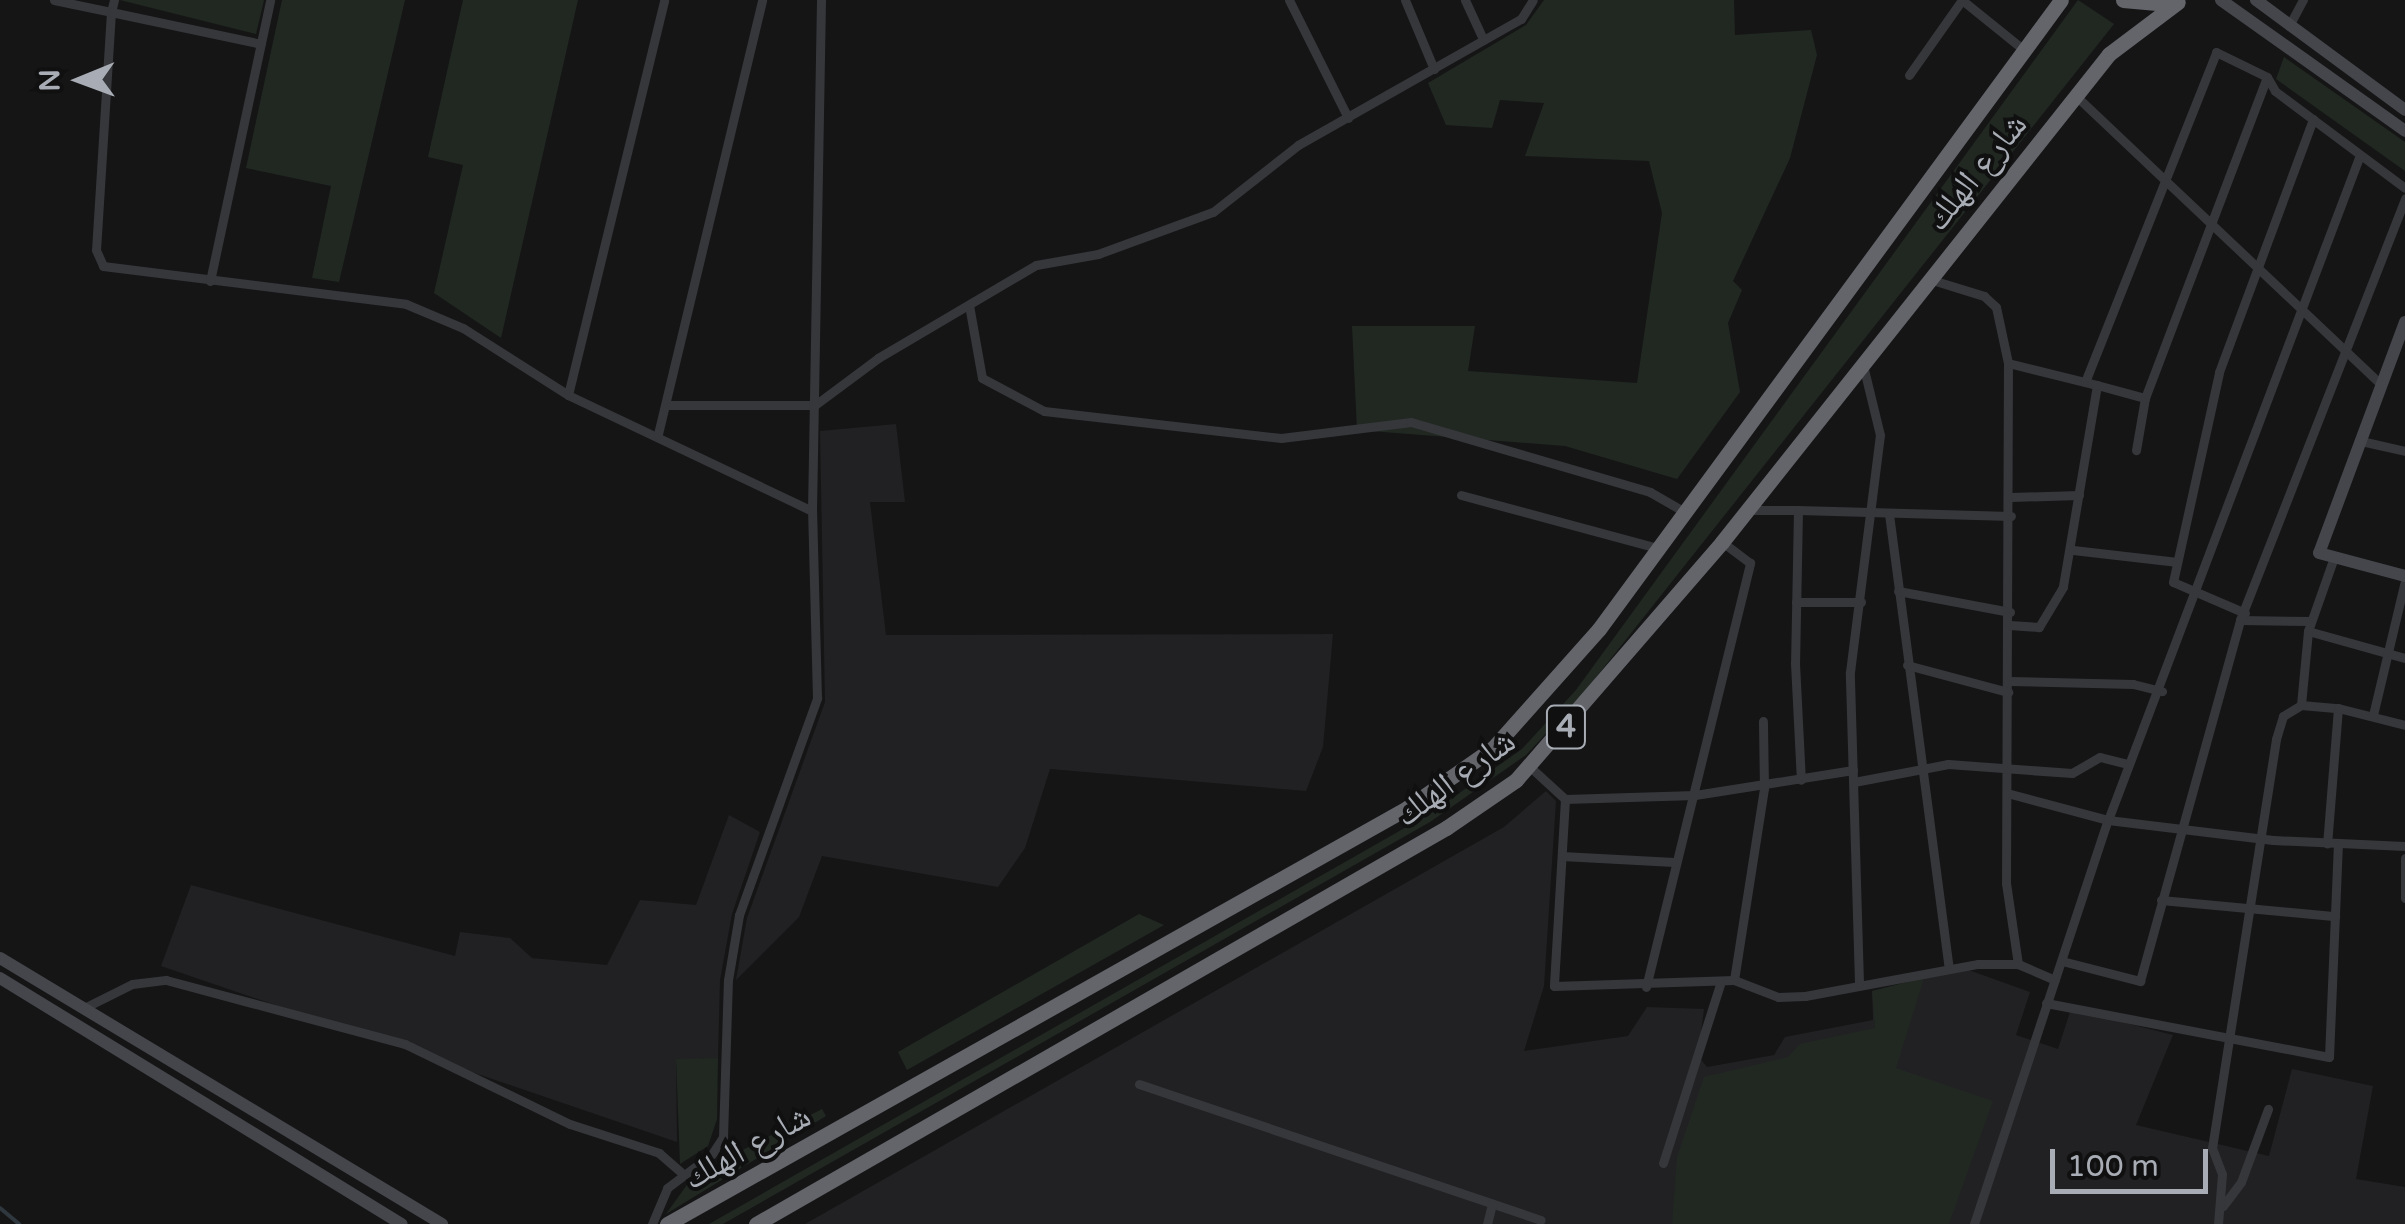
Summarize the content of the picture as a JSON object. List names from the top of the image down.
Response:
{
  "streets": {
    "highway": ["شارع الهلك", "4"]
  },
  "scale_bar": "100 m",
  "north": "left"
}
